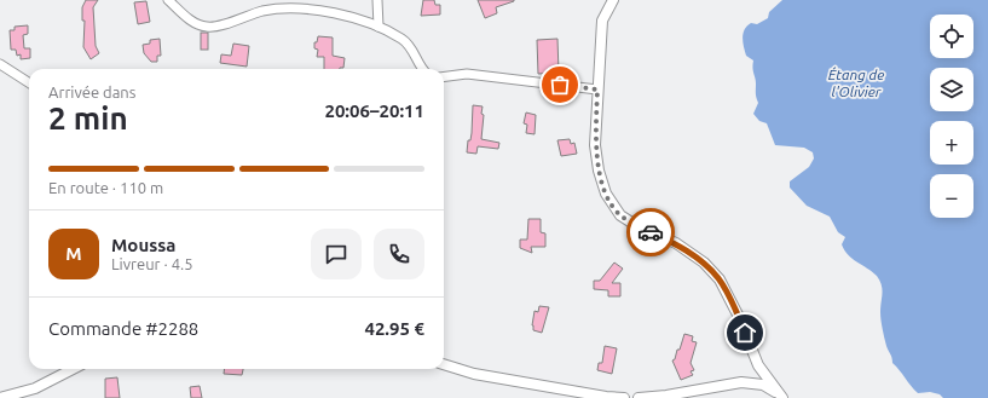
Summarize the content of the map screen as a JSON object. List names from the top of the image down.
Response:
{
  "water": ["Étang de l'Olivier"],
  "page": {
    "map_buttons": ["+", "−"],
    "heading": ["2 min", "Arrivée dans", "20:06–20:11"],
    "panel": [
      "Moussa",
      "Livreur · 4.5",
      "Commande #2288",
      "42.95 €"
    ],
    "bar": "En route · 110 m",
    "round": "M"
  }
}
